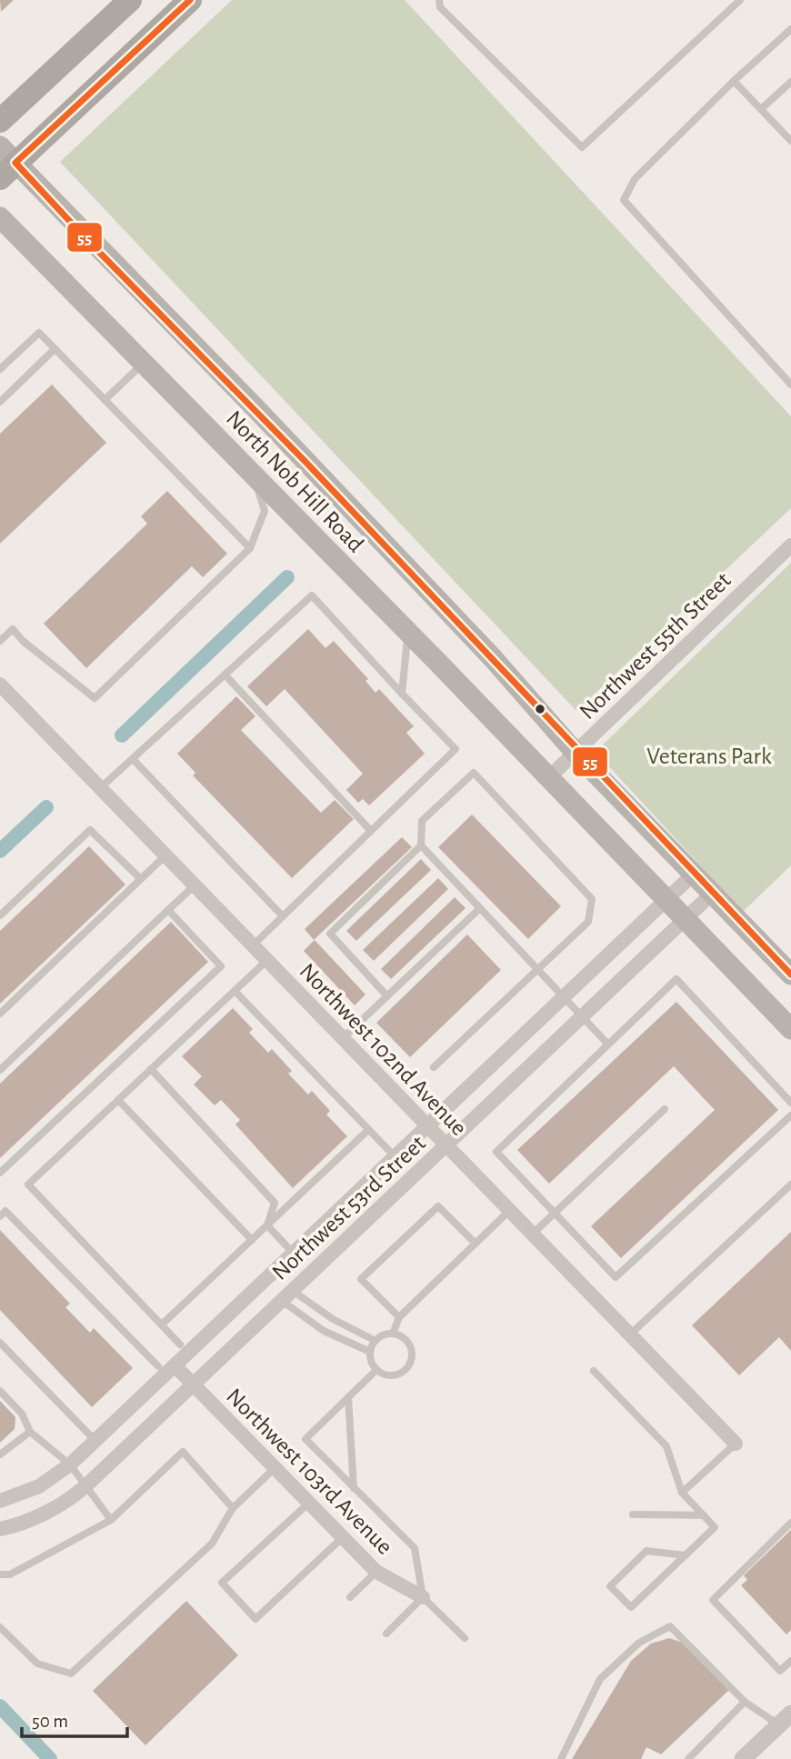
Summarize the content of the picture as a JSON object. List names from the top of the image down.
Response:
{
  "streets": {
    "main road": ["North Nob Hill Road"],
    "street": [
      "Northwest 55th Street",
      "Northwest 102nd Avenue",
      "Northwest 53rd Street",
      "Northwest 103rd Avenue"
    ]
  },
  "crossings": [
    ["North Nob Hill Road", "Northwest 55th Street"],
    ["North Nob Hill Road", "Northwest 53rd Street"],
    ["Northwest 102nd Avenue", "Northwest 53rd Street"],
    ["Northwest 53rd Street", "Northwest 103rd Avenue"]
  ],
  "parks": ["Veterans Park"],
  "lines": ["transit line 55"],
  "scale_bar": "50 m"
}
